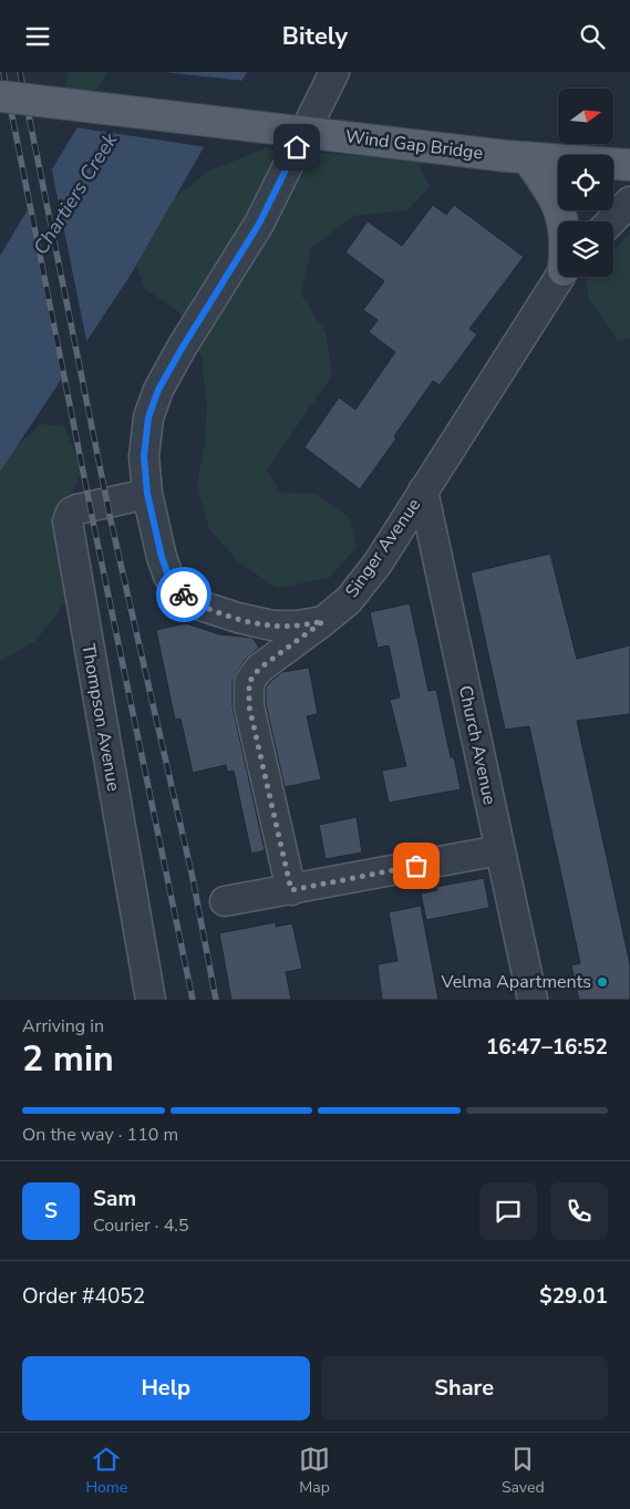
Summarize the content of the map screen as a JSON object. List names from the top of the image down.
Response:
{
  "streets": {
    "main road": ["Wind Gap Bridge"],
    "street": ["Singer Avenue", "Thompson Avenue", "Church Avenue"]
  },
  "crossings": [
    ["Singer Avenue", "Church Avenue"]
  ],
  "water": ["Chartiers Creek"],
  "places": ["Velma Apartments"],
  "north": "right",
  "page": {
    "header": "Bitely",
    "heading": ["2 min", "Arriving in", "16:47–16:52"],
    "panel": [
      "Sam",
      "Courier · 4.5",
      "Order #4052",
      "$29.01"
    ],
    "bar": "On the way · 110 m",
    "round": "S",
    "buttons": ["Help", "Share"],
    "tabs": ["Home", "Map", "Saved"]
  }
}
